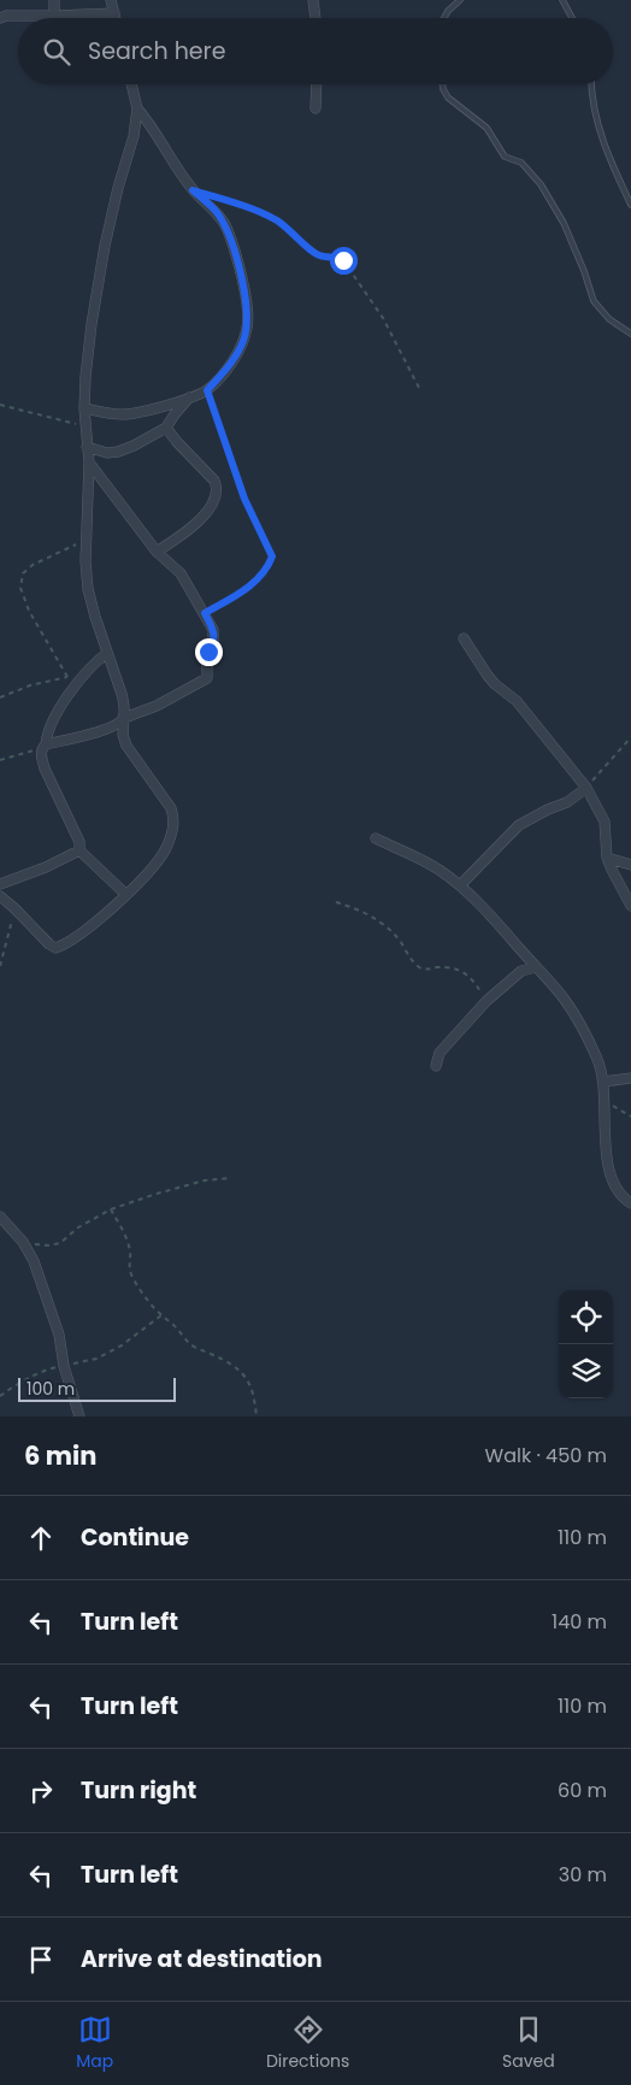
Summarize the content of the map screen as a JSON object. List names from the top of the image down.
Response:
{
  "scale_bar": "100 m",
  "page": {
    "search": "Search here",
    "scale": "100 m",
    "heading": ["6 min", "Walk · 450 m"],
    "list": [
      ["Continue", "110 m"],
      ["Turn left", "140 m"],
      ["Turn left", "110 m"],
      ["Turn right", "60 m"],
      ["Turn left", "30 m"],
      "Arrive at destination"
    ],
    "nav": ["Map", "Directions", "Saved"]
  }
}
